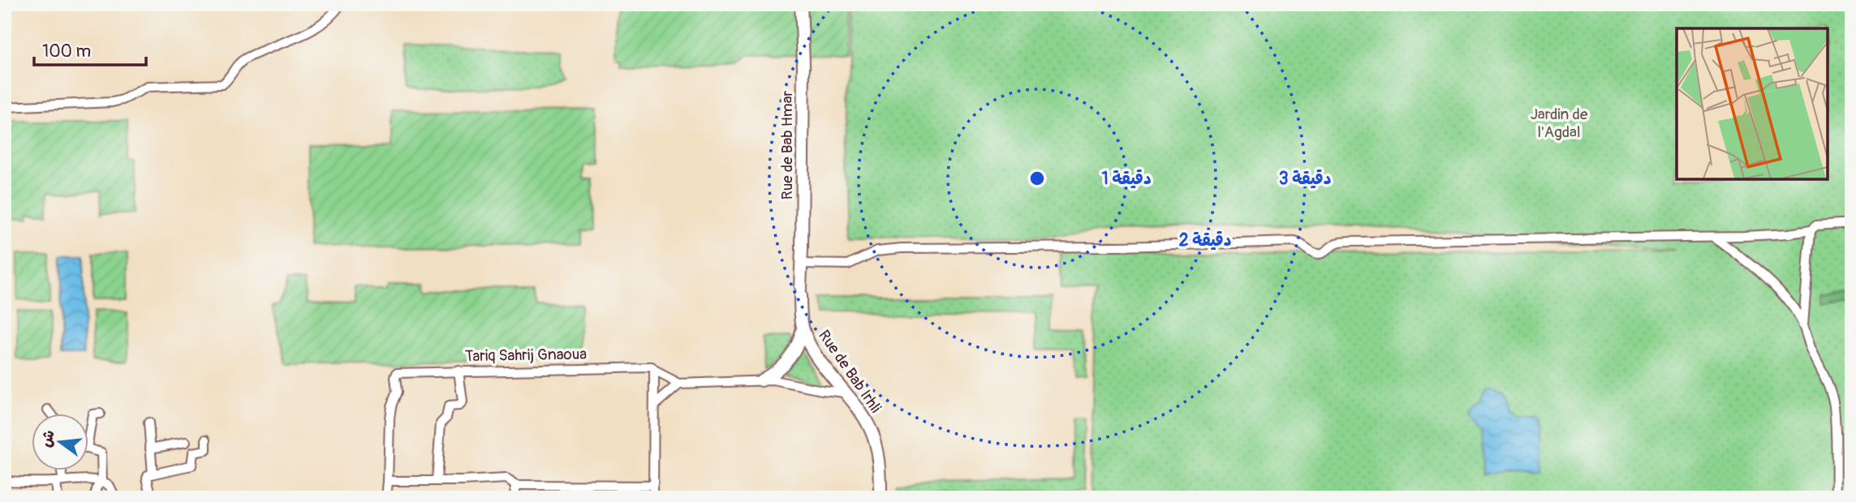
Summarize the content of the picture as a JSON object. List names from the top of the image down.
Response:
{
  "streets": {
    "main road": ["Rue de Bab Hmar", "Rue de Bab Irhli"],
    "street": ["Tariq Sahrij Gnaoua"]
  },
  "crossings": [
    ["Rue de Bab Hmar", "Rue de Bab Irhli"]
  ],
  "parks": ["Jardin de l'Agdal"],
  "scale_bar": "100 m",
  "north": "left",
  "rings": ["1 دقيقة", "3 دقيقة", "2 دقيقة"]
}
